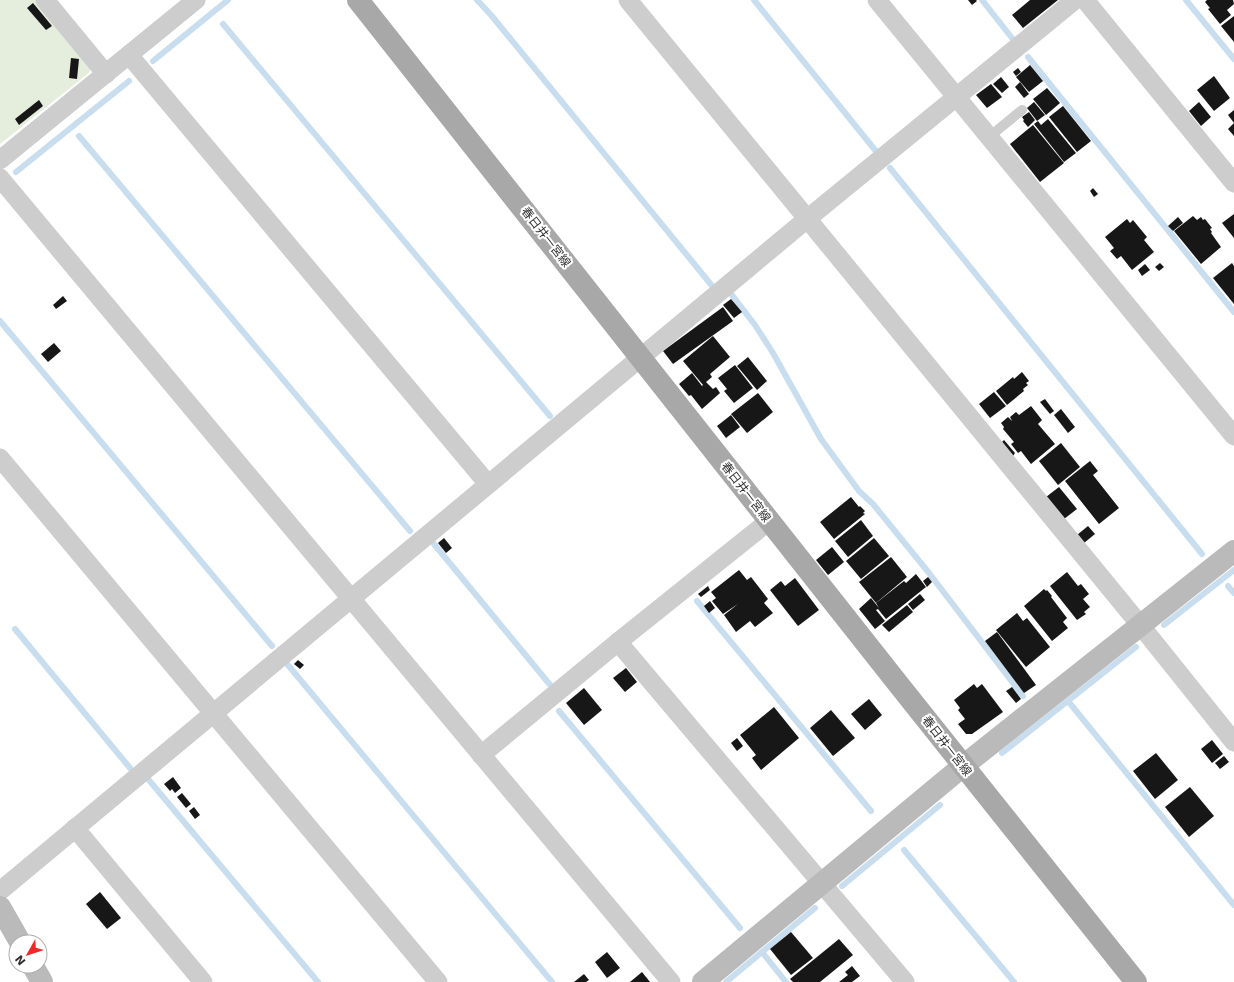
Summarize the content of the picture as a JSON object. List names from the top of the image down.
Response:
{
  "streets": {
    "main road": ["春日井一宮線"]
  },
  "north": "bottom left"
}
